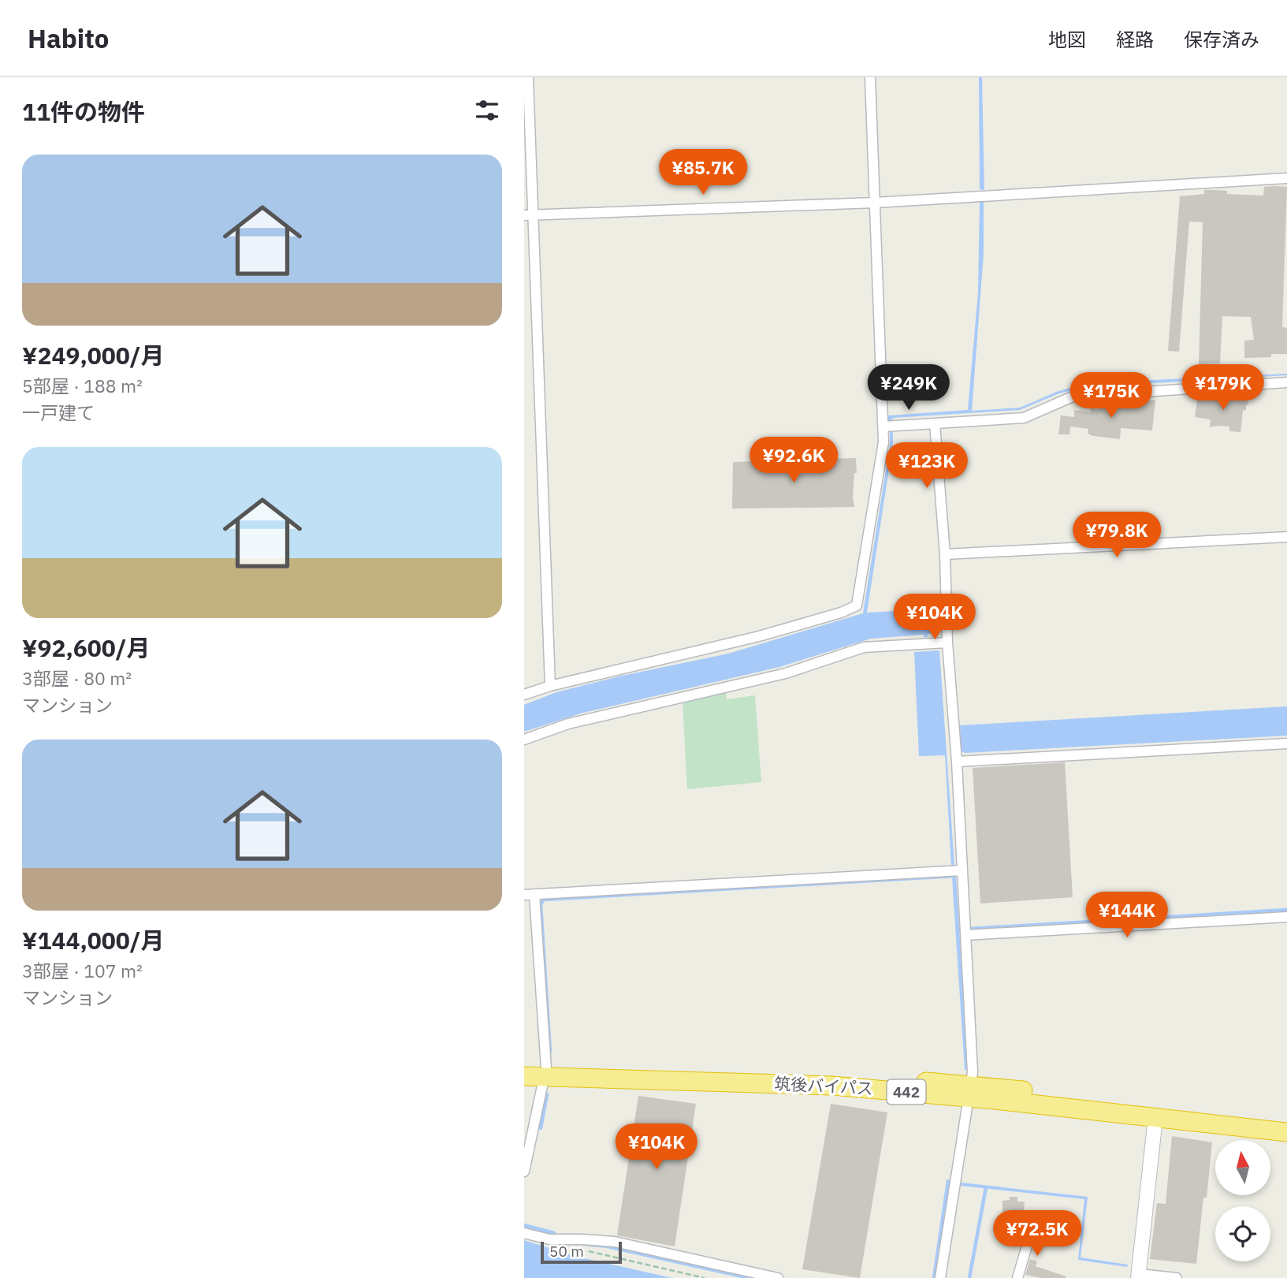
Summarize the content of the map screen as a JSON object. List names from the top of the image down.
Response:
{
  "streets": {
    "highway": ["筑後バイパス", "442"]
  },
  "scale_bar": "50 m",
  "north": "top",
  "page": {
    "header": "Habito",
    "nav": ["地図", "経路", "保存済み"],
    "heading": "11件の物件",
    "list": [
      {
        "name": "¥249,000/月",
        "note": "5部屋 · 188 m² · 一戸建て"
      },
      {
        "name": "¥92,600/月",
        "note": "3部屋 · 80 m² · マンション"
      },
      {
        "name": "¥144,000/月",
        "note": "3部屋 · 107 m² · マンション"
      }
    ],
    "price": [
      "¥85.7K",
      "¥249K",
      "¥179K",
      "¥175K",
      "¥92.6K",
      "¥123K",
      "¥79.8K",
      "¥104K",
      "¥144K",
      "¥104K",
      "¥72.5K"
    ],
    "scale": "50 m"
  }
}
